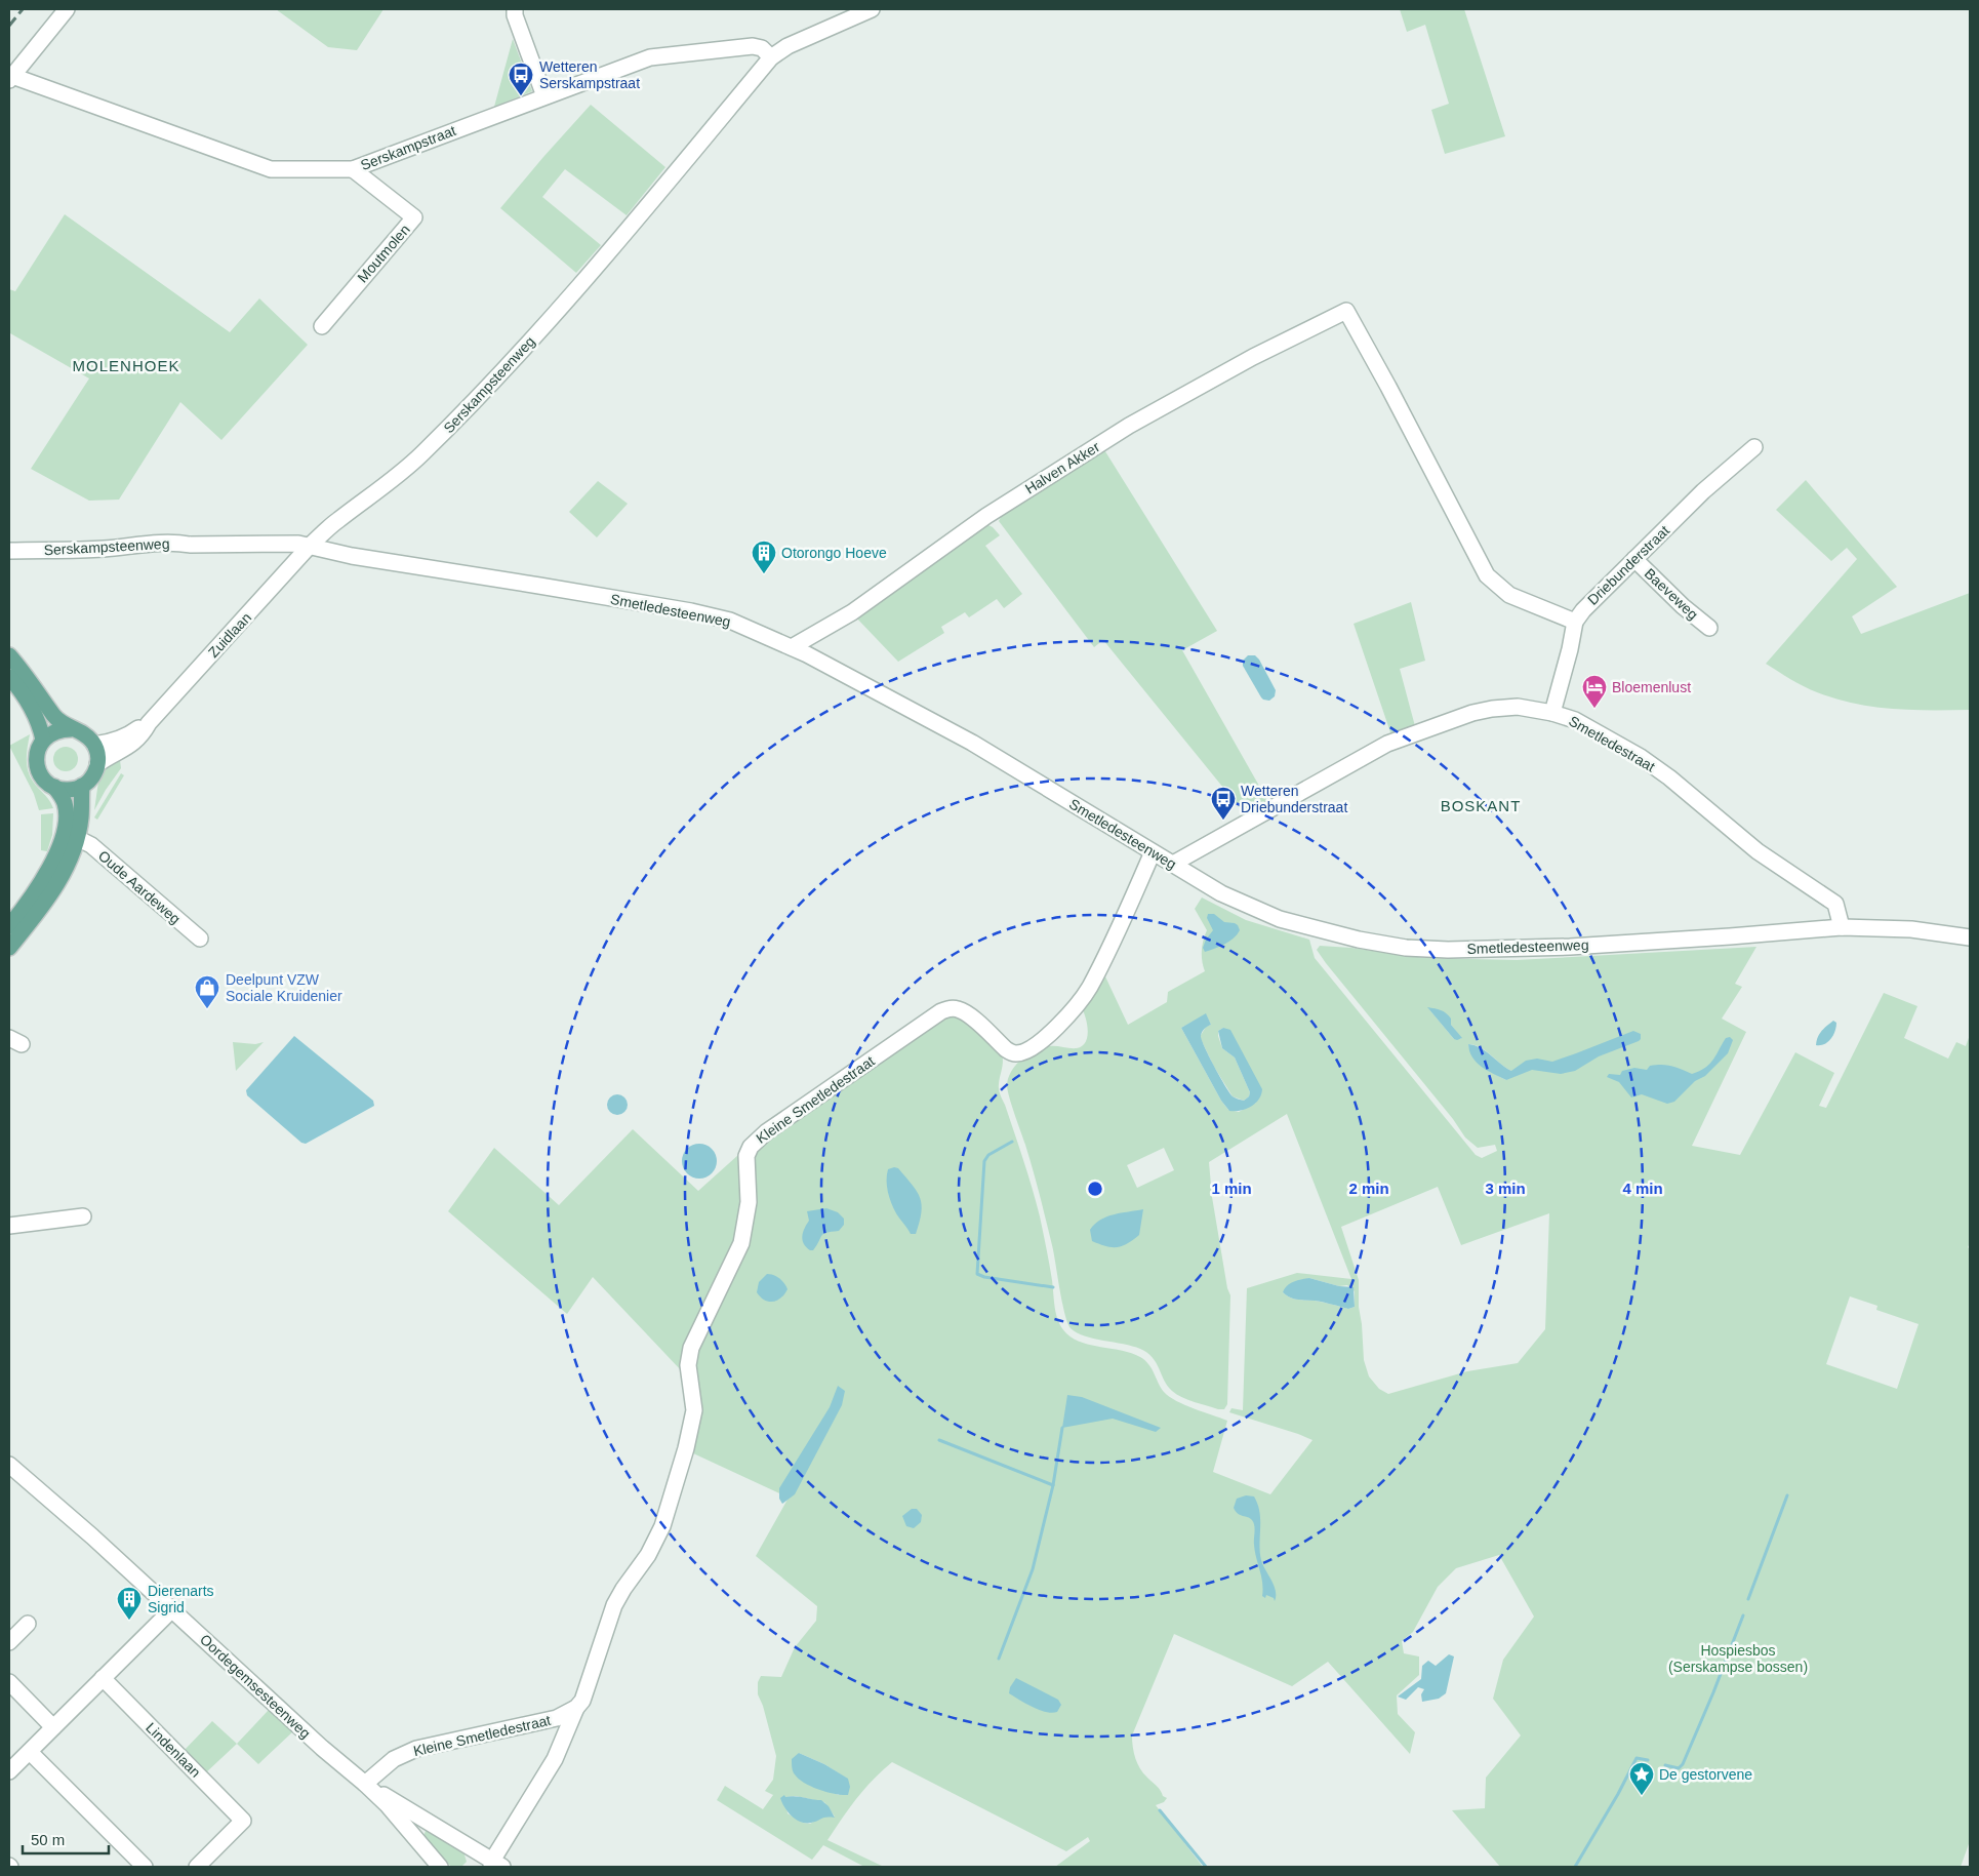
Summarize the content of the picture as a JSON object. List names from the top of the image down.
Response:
{
  "streets": {
    "street": [
      "Serskampstraat",
      "Moutmolen",
      "Serskampsteenweg",
      "Halven Akker",
      "Driebunderstraat",
      "Baeveweg",
      "Smetledesteenweg",
      "Zuidlaan",
      "Smetledestraat",
      "Oude Aardeweg",
      "Kleine Smetledestraat",
      "Oordegemsesteenweg",
      "Lindenlaan"
    ]
  },
  "crossings": [
    ["Serskampstraat", "Moutmolen"],
    ["Serskampstraat", "Serskampsteenweg"],
    ["Serskampsteenweg", "Smetledesteenweg"],
    ["Serskampsteenweg", "Zuidlaan"],
    ["Halven Akker", "Driebunderstraat"],
    ["Halven Akker", "Smetledesteenweg"],
    ["Driebunderstraat", "Baeveweg"],
    ["Driebunderstraat", "Smetledestraat"],
    ["Smetledesteenweg", "Zuidlaan"],
    ["Smetledesteenweg", "Smetledestraat"],
    ["Smetledesteenweg", "Kleine Smetledestraat"],
    ["Kleine Smetledestraat", "Oordegemsesteenweg"]
  ],
  "districts": ["MOLENHOEK", "BOSKANT"],
  "parks": ["Hospiesbos (Serskampse bossen)"],
  "places": {
    "bus stop": ["Wetteren Serskampstraat", "Wetteren Driebunderstraat"],
    "building": ["Otorongo Hoeve", "Dierenarts Sigrid"],
    "hotel": ["Bloemenlust"],
    "shop": ["Deelpunt VZW Sociale Kruidenier"],
    "place": ["De gestorvene"]
  },
  "scale_bar": "50 m",
  "rings": [
    "1 min",
    "2 min",
    "3 min",
    "4 min"
  ]
}
